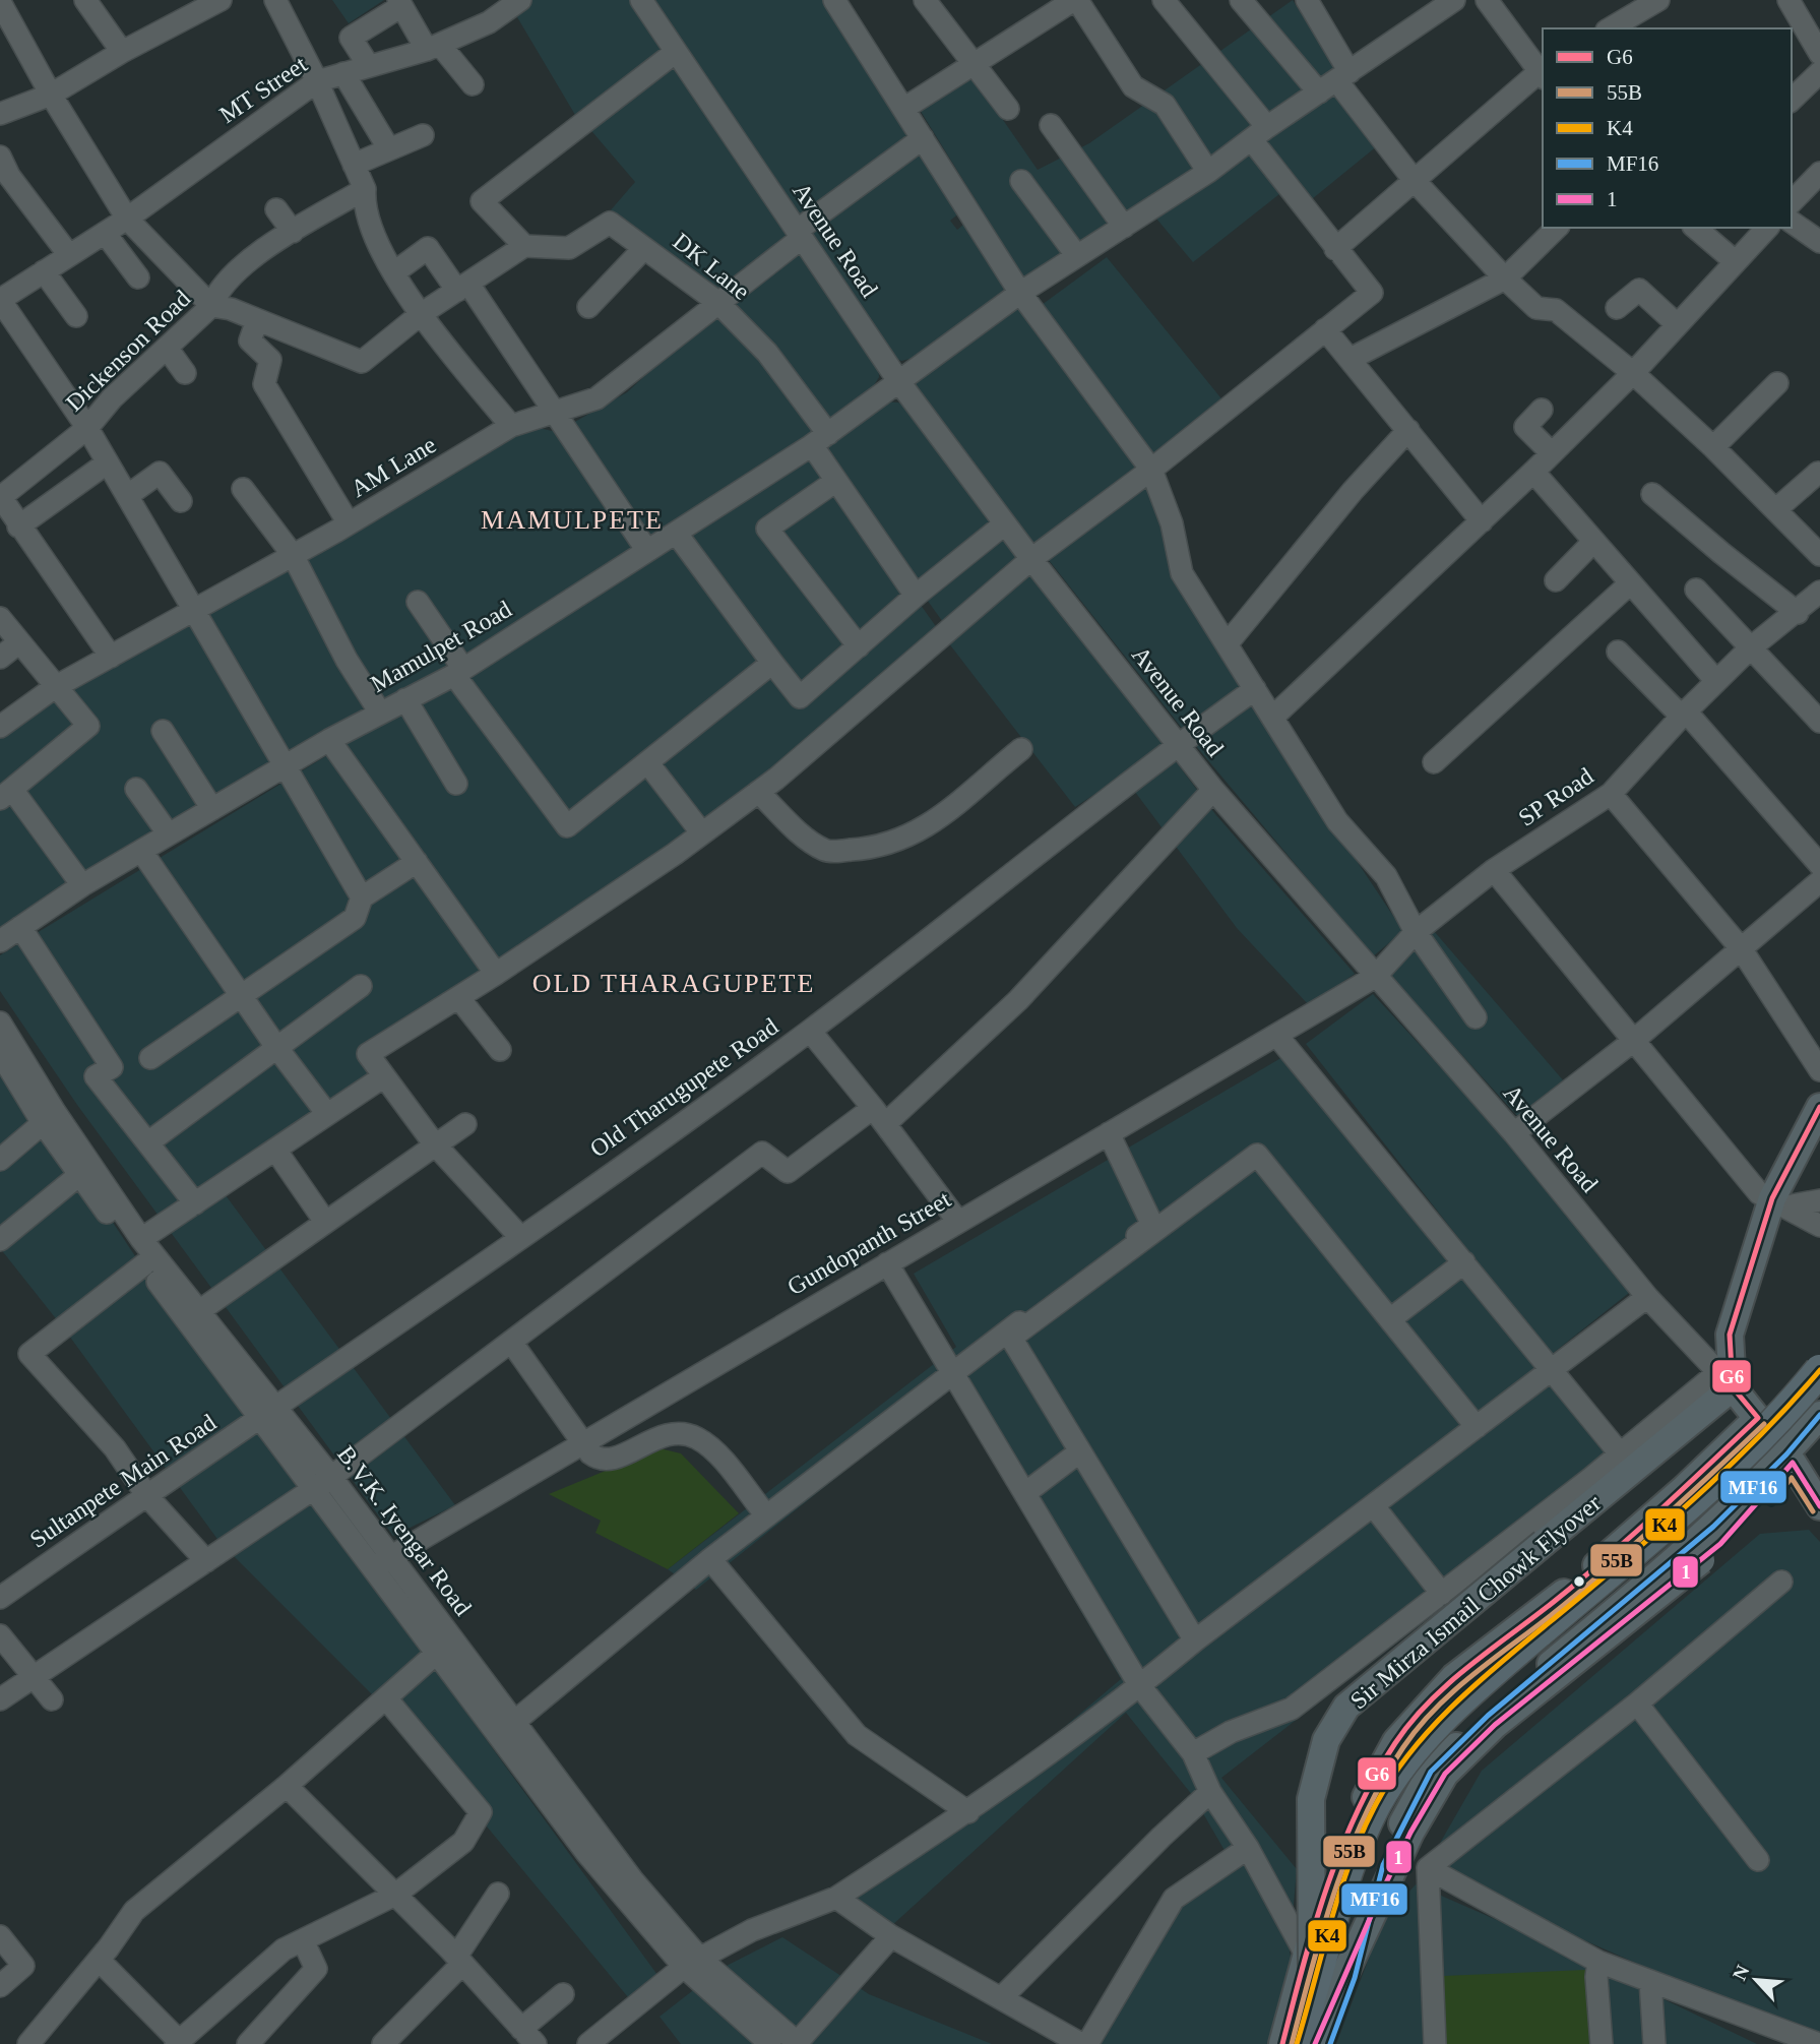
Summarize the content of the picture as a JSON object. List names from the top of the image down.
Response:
{
  "streets": {
    "main road": ["Sir Mirza Ismail Chowk Flyover"],
    "street": [
      "MT Street",
      "Avenue Road",
      "DK Lane",
      "Dickenson Road",
      "AM Lane",
      "Mamulpet Road",
      "SP Road",
      "Old Tharugupete Road",
      "Gundopanth Street",
      "Sultanpete Main Road",
      "B.V.K. Iyengar Road"
    ]
  },
  "crossings": [
    ["Avenue Road", "AM Lane"],
    ["Avenue Road", "Mamulpet Road"],
    ["Avenue Road", "SP Road"],
    ["Avenue Road", "Old Tharugupete Road"],
    ["Avenue Road", "Gundopanth Street"],
    ["Avenue Road", "Sir Mirza Ismail Chowk Flyover"],
    ["DK Lane", "Dickenson Road"],
    ["DK Lane", "AM Lane"],
    ["DK Lane", "Mamulpet Road"],
    ["SP Road", "Gundopanth Street"],
    ["Old Tharugupete Road", "Sultanpete Main Road"],
    ["Old Tharugupete Road", "B.V.K. Iyengar Road"],
    ["Gundopanth Street", "B.V.K. Iyengar Road"],
    ["Sultanpete Main Road", "B.V.K. Iyengar Road"]
  ],
  "districts": ["MAMULPETE", "OLD THARAGUPETE"],
  "lines": [
    "transit line G6",
    "transit line K4",
    "transit line MF16",
    "transit line 55B",
    "transit line 1"
  ],
  "legend": [
    "G6",
    "55B",
    "K4",
    "MF16",
    "1"
  ],
  "north": "top left"
}
